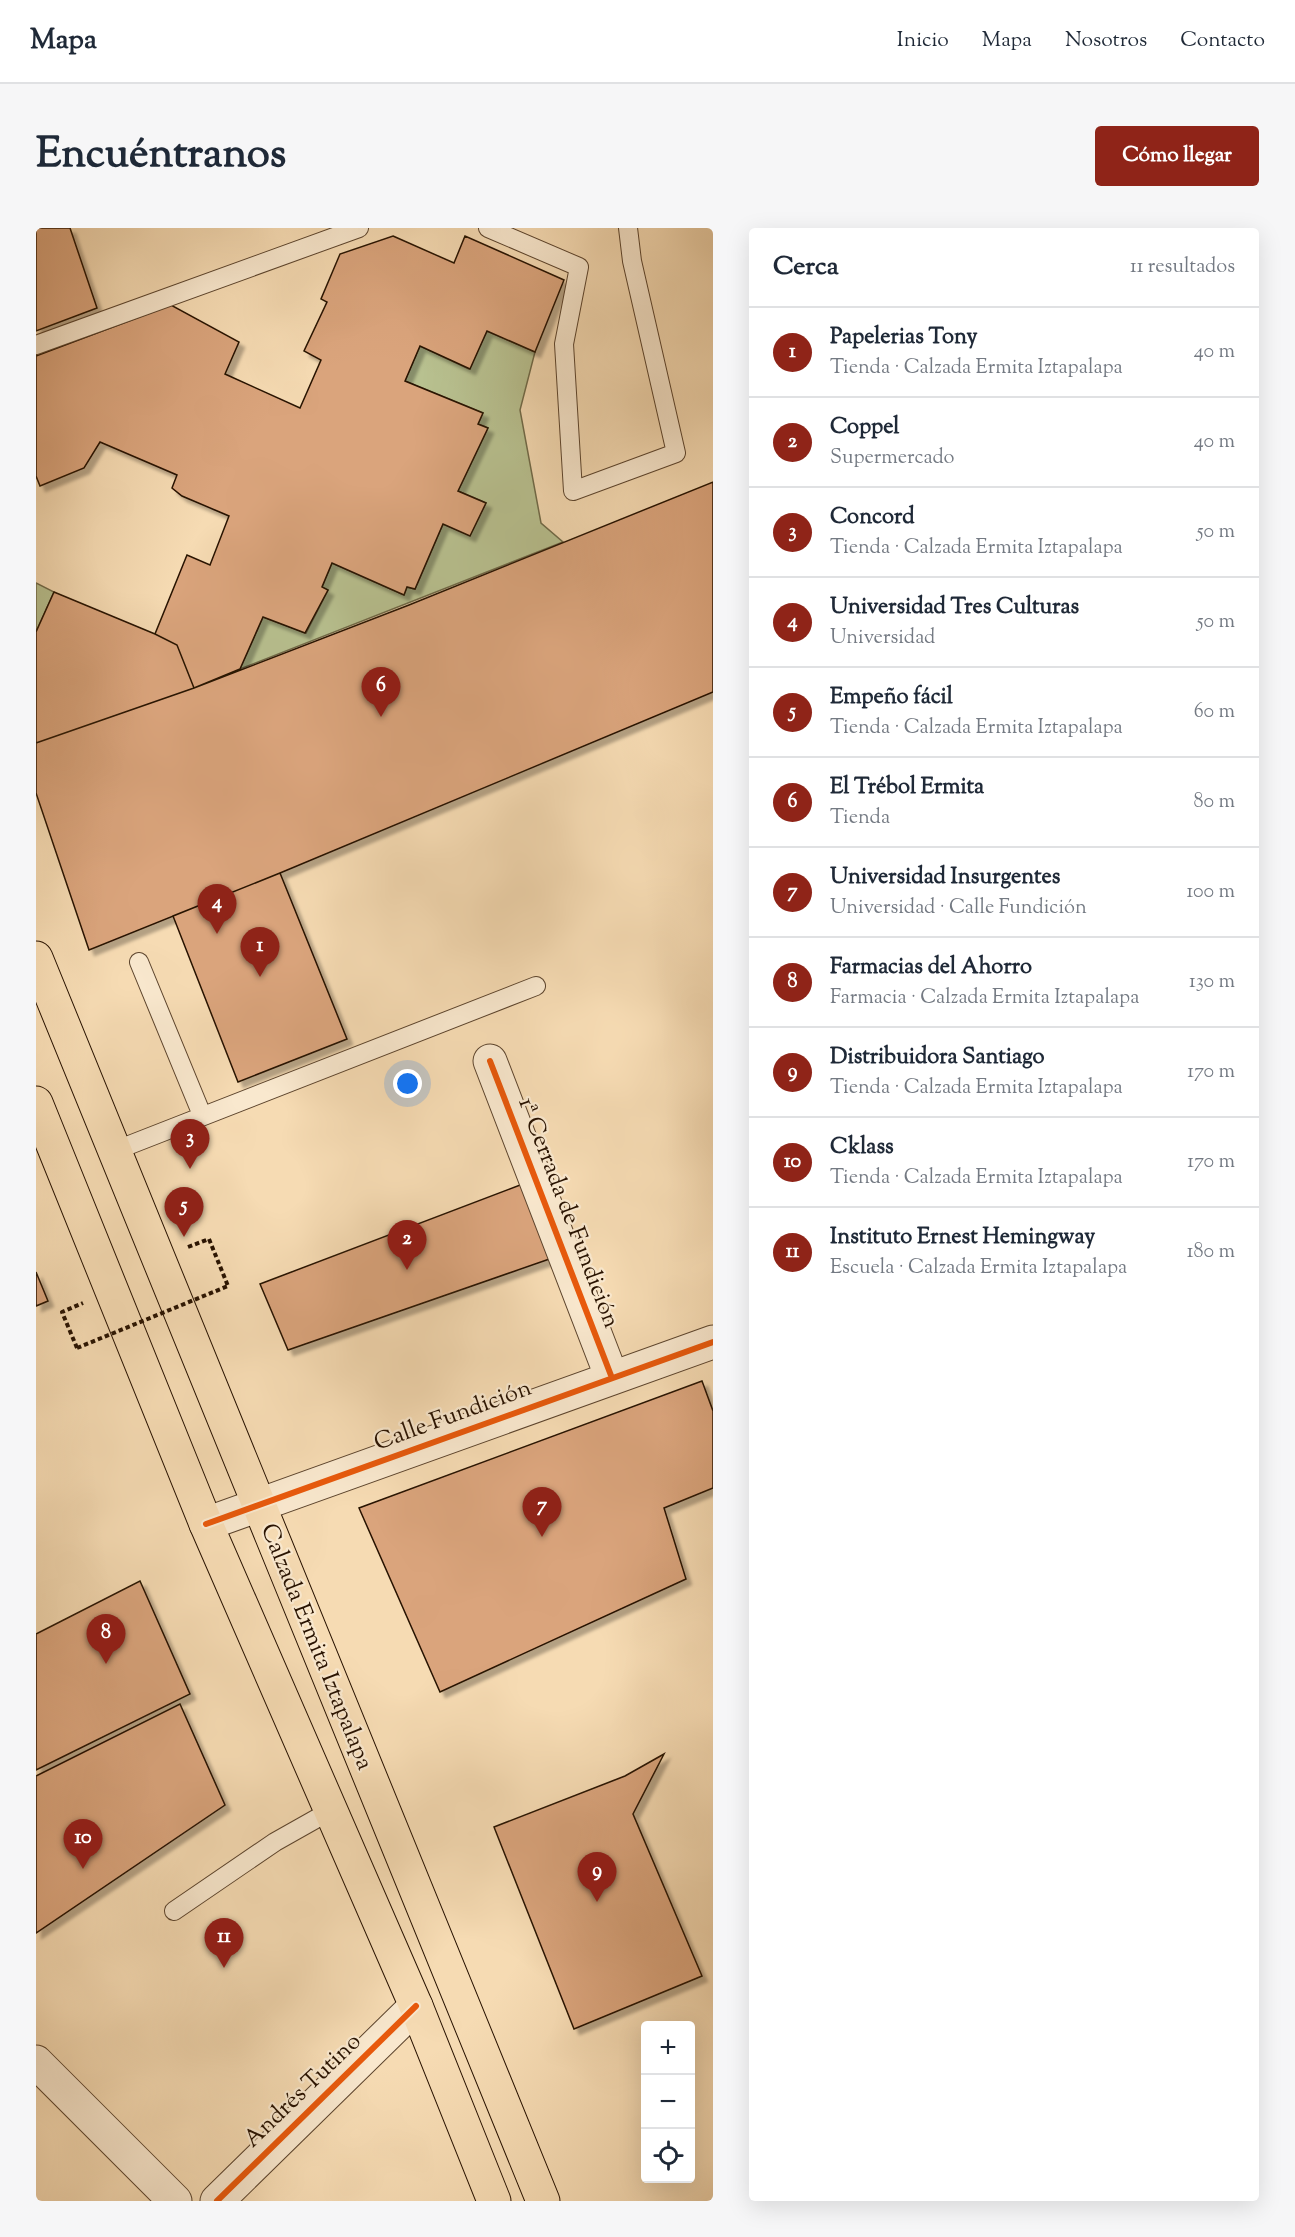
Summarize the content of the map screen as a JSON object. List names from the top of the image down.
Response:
{
  "streets": {
    "main road": ["Calzada Ermita Iztapalapa"],
    "street": ["1ª Cerrada de Fundición", "Calle Fundición", "Andrés Tutino"]
  },
  "crossings": [
    ["1ª Cerrada de Fundición", "Calle Fundición"],
    ["Calle Fundición", "Calzada Ermita Iztapalapa"],
    ["Calzada Ermita Iztapalapa", "Andrés Tutino"]
  ],
  "page": {
    "header": "Mapa",
    "nav": [
      "Inicio",
      "Mapa",
      "Nosotros",
      "Contacto"
    ],
    "title": "Encuéntranos",
    "buttons": "Cómo llegar",
    "heading": ["Cerca", "11 resultados"],
    "list": [
      {
        "mark": "1",
        "name": "Papelerias Tony",
        "note": "Tienda · Calzada Ermita Iztapalapa",
        "value": "40 m"
      },
      {
        "mark": "2",
        "name": "Coppel",
        "note": "Supermercado",
        "value": "40 m"
      },
      {
        "mark": "3",
        "name": "Concord",
        "note": "Tienda · Calzada Ermita Iztapalapa",
        "value": "50 m"
      },
      {
        "mark": "4",
        "name": "Universidad Tres Culturas",
        "note": "Universidad",
        "value": "50 m"
      },
      {
        "mark": "5",
        "name": "Empeño fácil",
        "note": "Tienda · Calzada Ermita Iztapalapa",
        "value": "60 m"
      },
      {
        "mark": "6",
        "name": "El Trébol Ermita",
        "note": "Tienda",
        "value": "80 m"
      },
      {
        "mark": "7",
        "name": "Universidad Insurgentes",
        "note": "Universidad · Calle Fundición",
        "value": "100 m"
      },
      {
        "mark": "8",
        "name": "Farmacias del Ahorro",
        "note": "Farmacia · Calzada Ermita Iztapalapa",
        "value": "130 m"
      },
      {
        "mark": "9",
        "name": "Distribuidora Santiago",
        "note": "Tienda · Calzada Ermita Iztapalapa",
        "value": "170 m"
      },
      {
        "mark": "10",
        "name": "Cklass",
        "note": "Tienda · Calzada Ermita Iztapalapa",
        "value": "170 m"
      },
      {
        "mark": "11",
        "name": "Instituto Ernest Hemingway",
        "note": "Escuela · Calzada Ermita Iztapalapa",
        "value": "180 m"
      }
    ],
    "pins": [
      "6",
      "4",
      "1",
      "3",
      "5",
      "2",
      "7",
      "8",
      "10",
      "9",
      "11"
    ],
    "map_buttons": ["+", "−"]
  }
}
